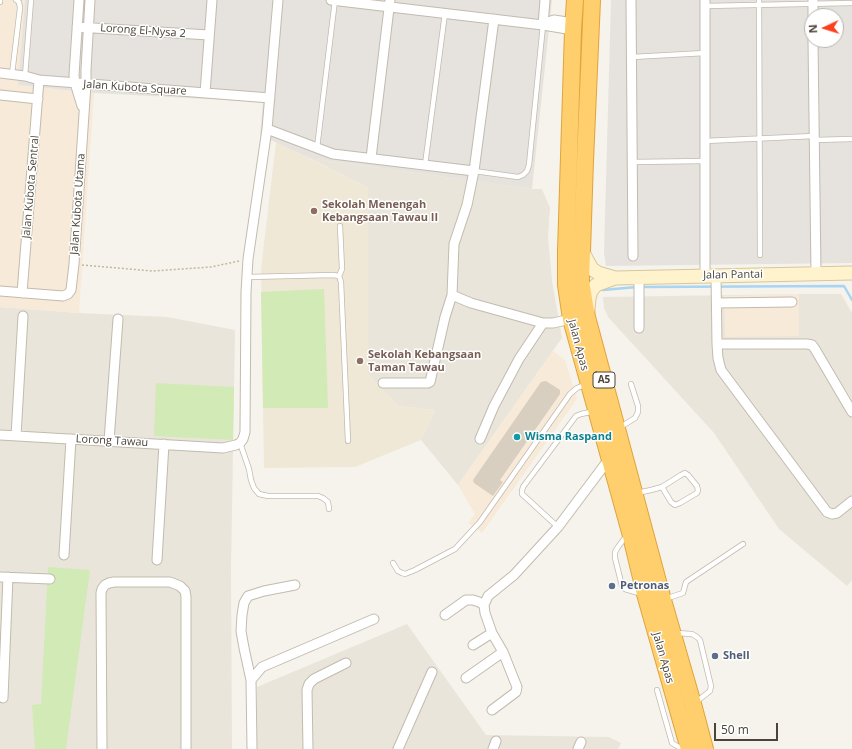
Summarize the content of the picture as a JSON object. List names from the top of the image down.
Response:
{
  "streets": {
    "highway": ["Jalan Apas", "A5"],
    "street": [
      "Lorong El-Nysa 2",
      "Jalan Kubota Square",
      "Jalan Kubota Sentral",
      "Jalan Kubota Utama",
      "Jalan Pantai",
      "Lorong Tawau"
    ]
  },
  "crossings": [
    ["Lorong El-Nysa 2", "Jalan Kubota Utama"],
    ["Jalan Kubota Square", "Jalan Kubota Sentral"],
    ["Jalan Kubota Square", "Jalan Kubota Utama"],
    ["Jalan Kubota Sentral", "Jalan Kubota Utama"]
  ],
  "places": [
    "Sekolah Menengah Kebangsaan Tawau II",
    "Sekolah Kebangsaan Taman Tawau",
    "Wisma Raspand",
    "Petronas",
    "Shell"
  ],
  "scale_bar": "50 m",
  "north": "left"
}
